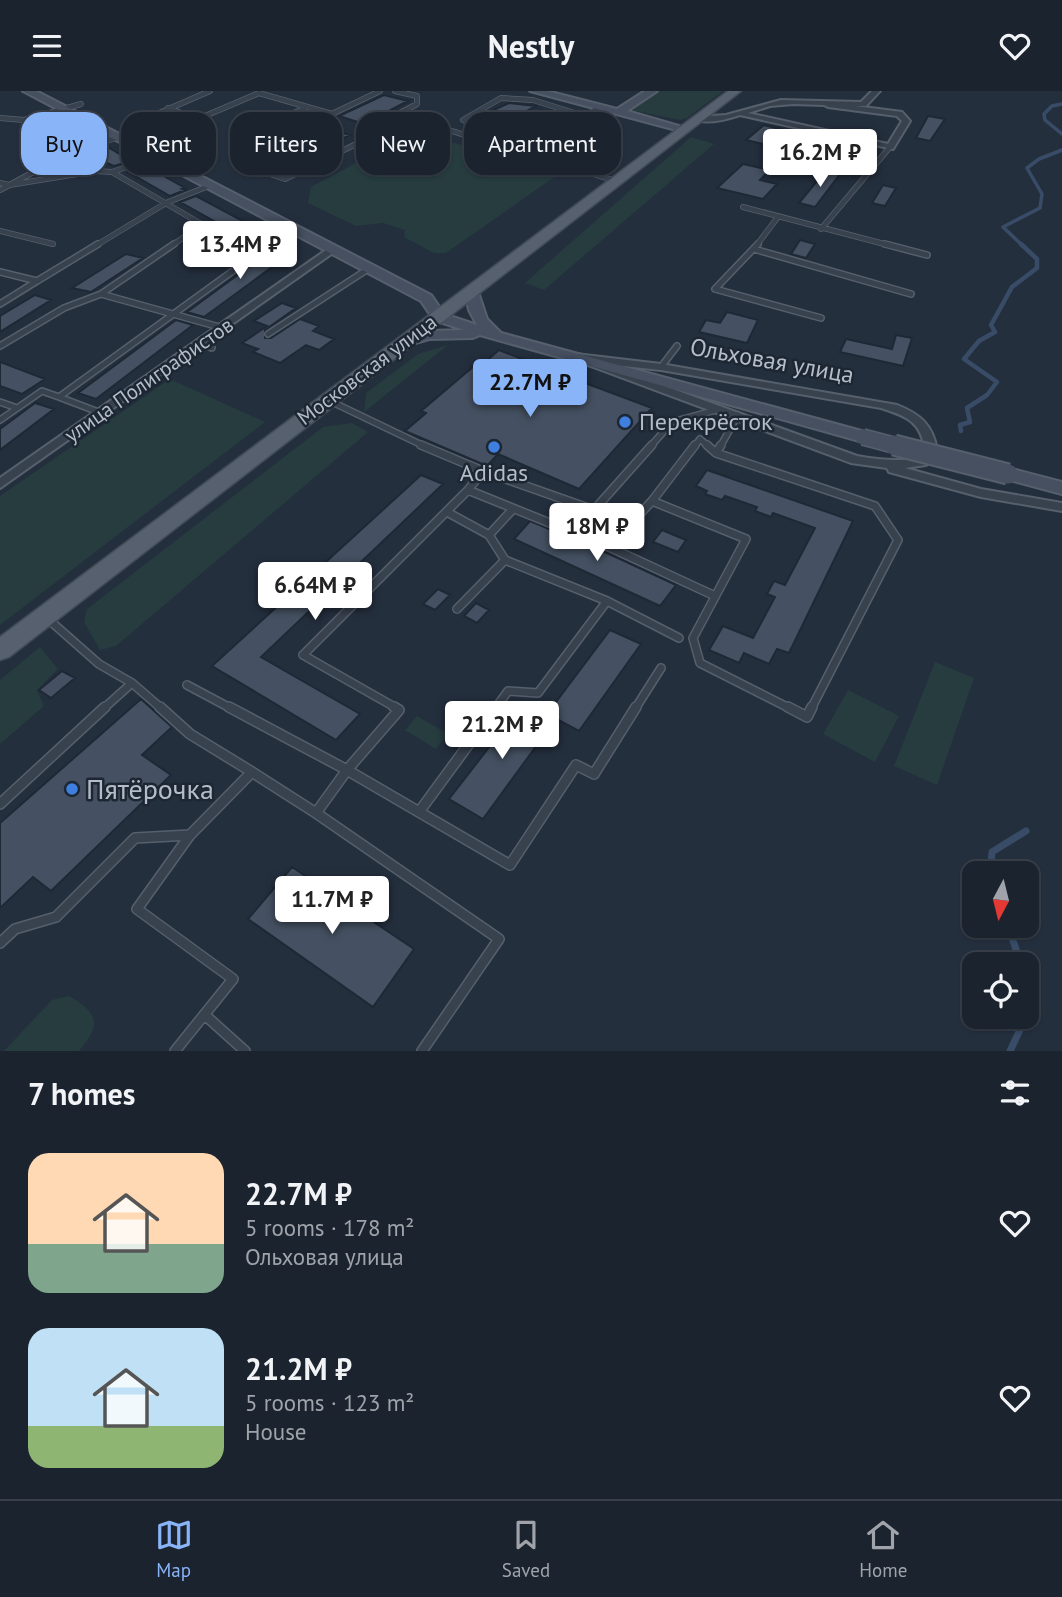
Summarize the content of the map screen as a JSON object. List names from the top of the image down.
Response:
{
  "streets": {
    "main road": ["Московская улица"],
    "street": ["Ольховая улица", "улица Полиграфистов"]
  },
  "crossings": [
    ["Ольховая улица", "Московская улица"]
  ],
  "places": ["Перекрёсток", "Adidas", "Пятёрочка"],
  "north": "bottom",
  "page": {
    "header": "Nestly",
    "chip": [
      "Buy",
      "Rent",
      "Filters",
      "New",
      "Apartment"
    ],
    "price": [
      "16.2M ₽",
      "13.4M ₽",
      "22.7M ₽",
      "18M ₽",
      "6.64M ₽",
      "21.2M ₽",
      "11.7M ₽"
    ],
    "heading": "7 homes",
    "list": [
      {
        "name": "22.7M ₽",
        "note": "5 rooms · 178 m² · Ольховая улица"
      },
      {
        "name": "21.2M ₽",
        "note": "5 rooms · 123 m² · House"
      }
    ],
    "tabs": ["Map", "Saved", "Home"]
  }
}
